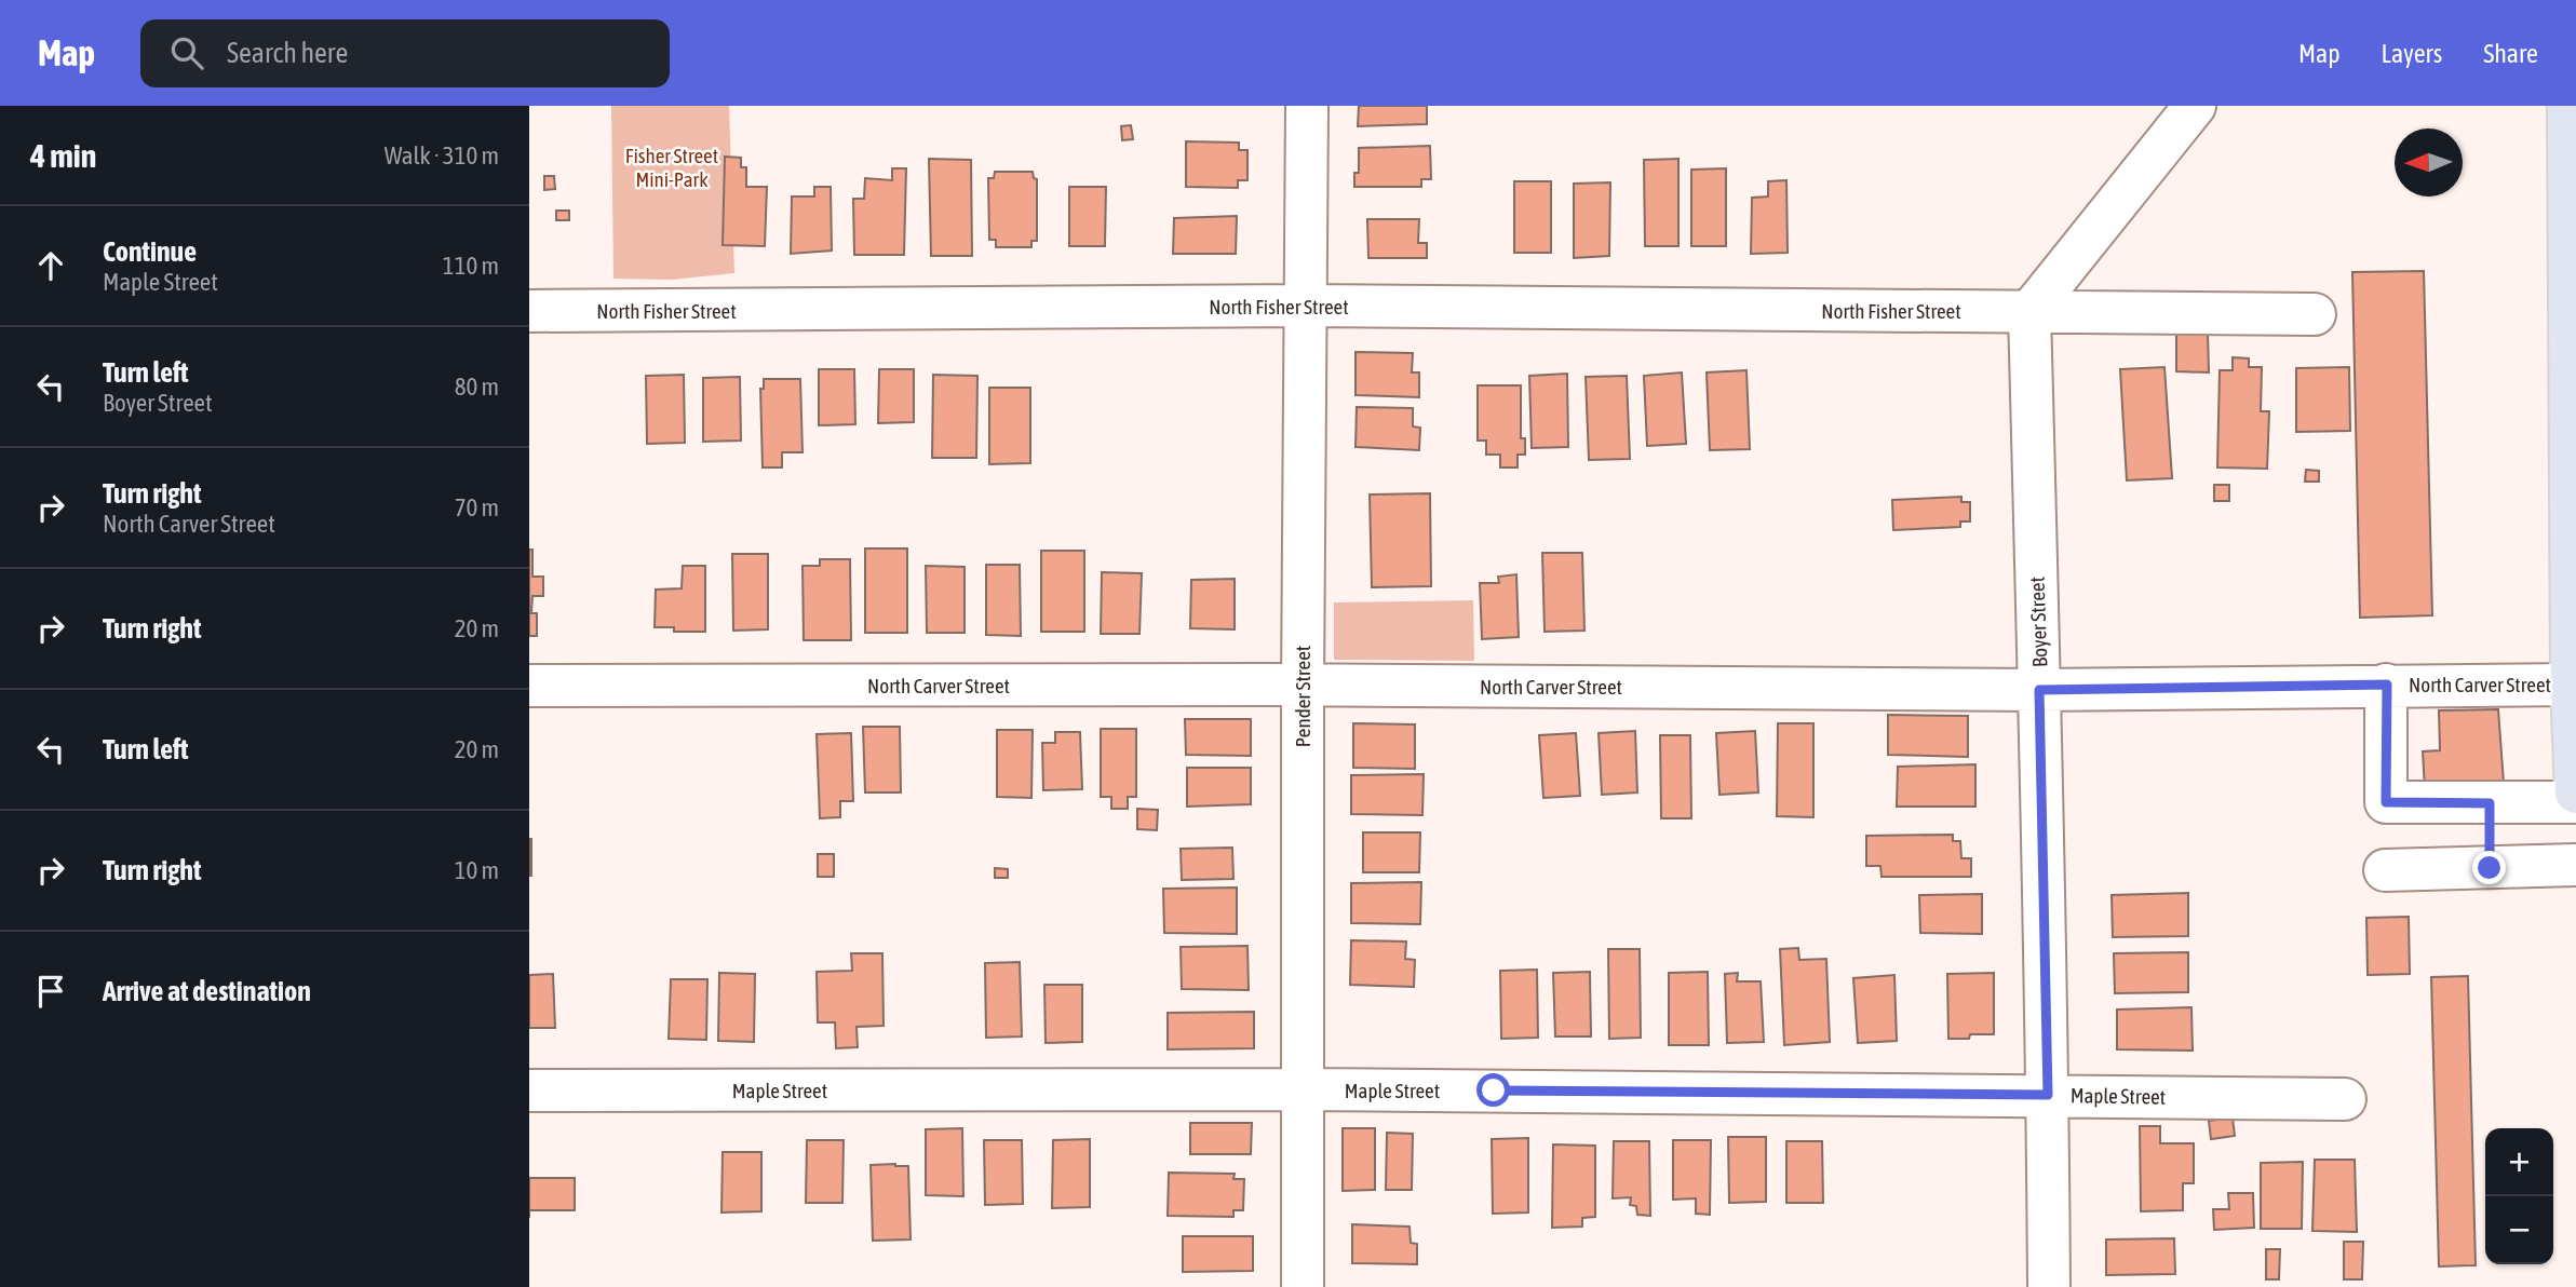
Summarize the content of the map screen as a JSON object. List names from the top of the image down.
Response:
{
  "streets": {
    "street": [
      "North Fisher Street",
      "Boyer Street",
      "North Carver Street",
      "Pender Street",
      "Maple Street"
    ]
  },
  "crossings": [
    ["North Fisher Street", "Boyer Street"],
    ["North Fisher Street", "Pender Street"],
    ["Boyer Street", "North Carver Street"],
    ["Boyer Street", "Maple Street"],
    ["North Carver Street", "Pender Street"],
    ["Pender Street", "Maple Street"]
  ],
  "parks": ["Fisher Street Mini-Park"],
  "north": "left",
  "page": {
    "header": "Map",
    "search": "Search here",
    "nav": ["Map", "Layers", "Share"],
    "heading": ["4 min", "Walk · 310 m"],
    "list": [
      ["Continue", "Maple Street", "110 m"],
      ["Turn left", "Boyer Street", "80 m"],
      ["Turn right", "North Carver Street", "70 m"],
      ["Turn right", "20 m"],
      ["Turn left", "20 m"],
      ["Turn right", "10 m"],
      "Arrive at destination"
    ],
    "map_buttons": ["+", "−"]
  }
}
